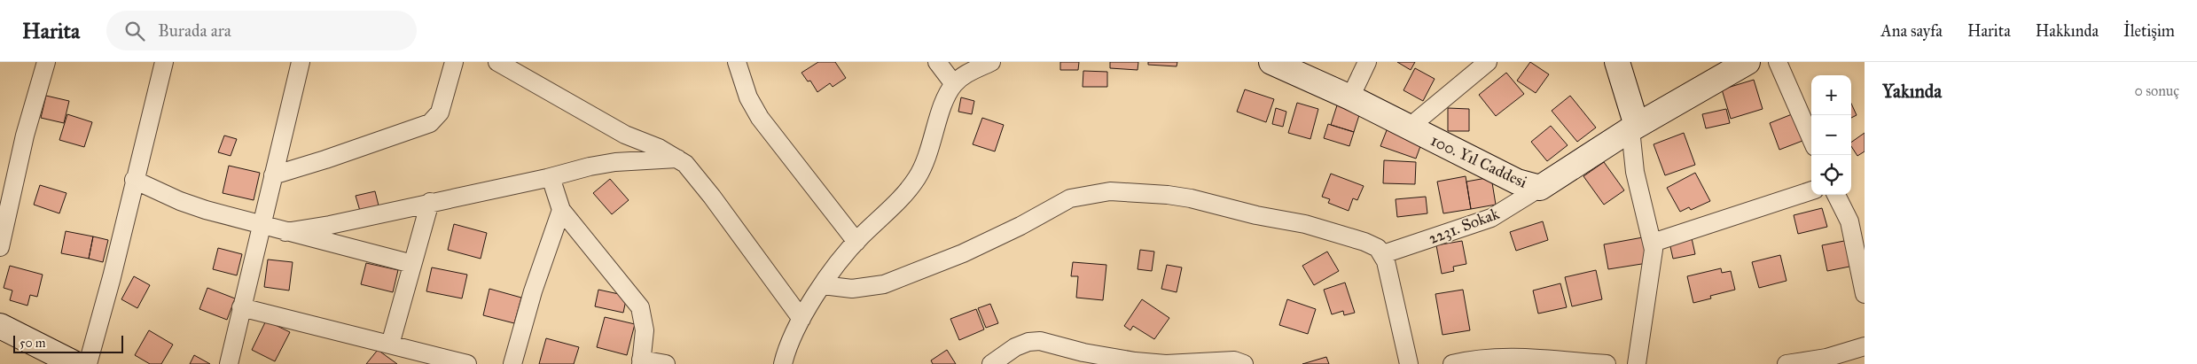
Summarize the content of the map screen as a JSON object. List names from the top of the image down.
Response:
{
  "streets": {
    "street": ["100. Yıl Caddesi", "2231. Sokak"]
  },
  "crossings": [
    ["100. Yıl Caddesi", "2231. Sokak"]
  ],
  "scale_bar": "50 m",
  "page": {
    "header": "Harita",
    "search": "Burada ara",
    "nav": [
      "Ana sayfa",
      "Harita",
      "Hakkında",
      "İletişim"
    ],
    "heading": ["Yakında", "0 sonuç"],
    "map_buttons": ["+", "−"],
    "scale": "50 m"
  }
}
